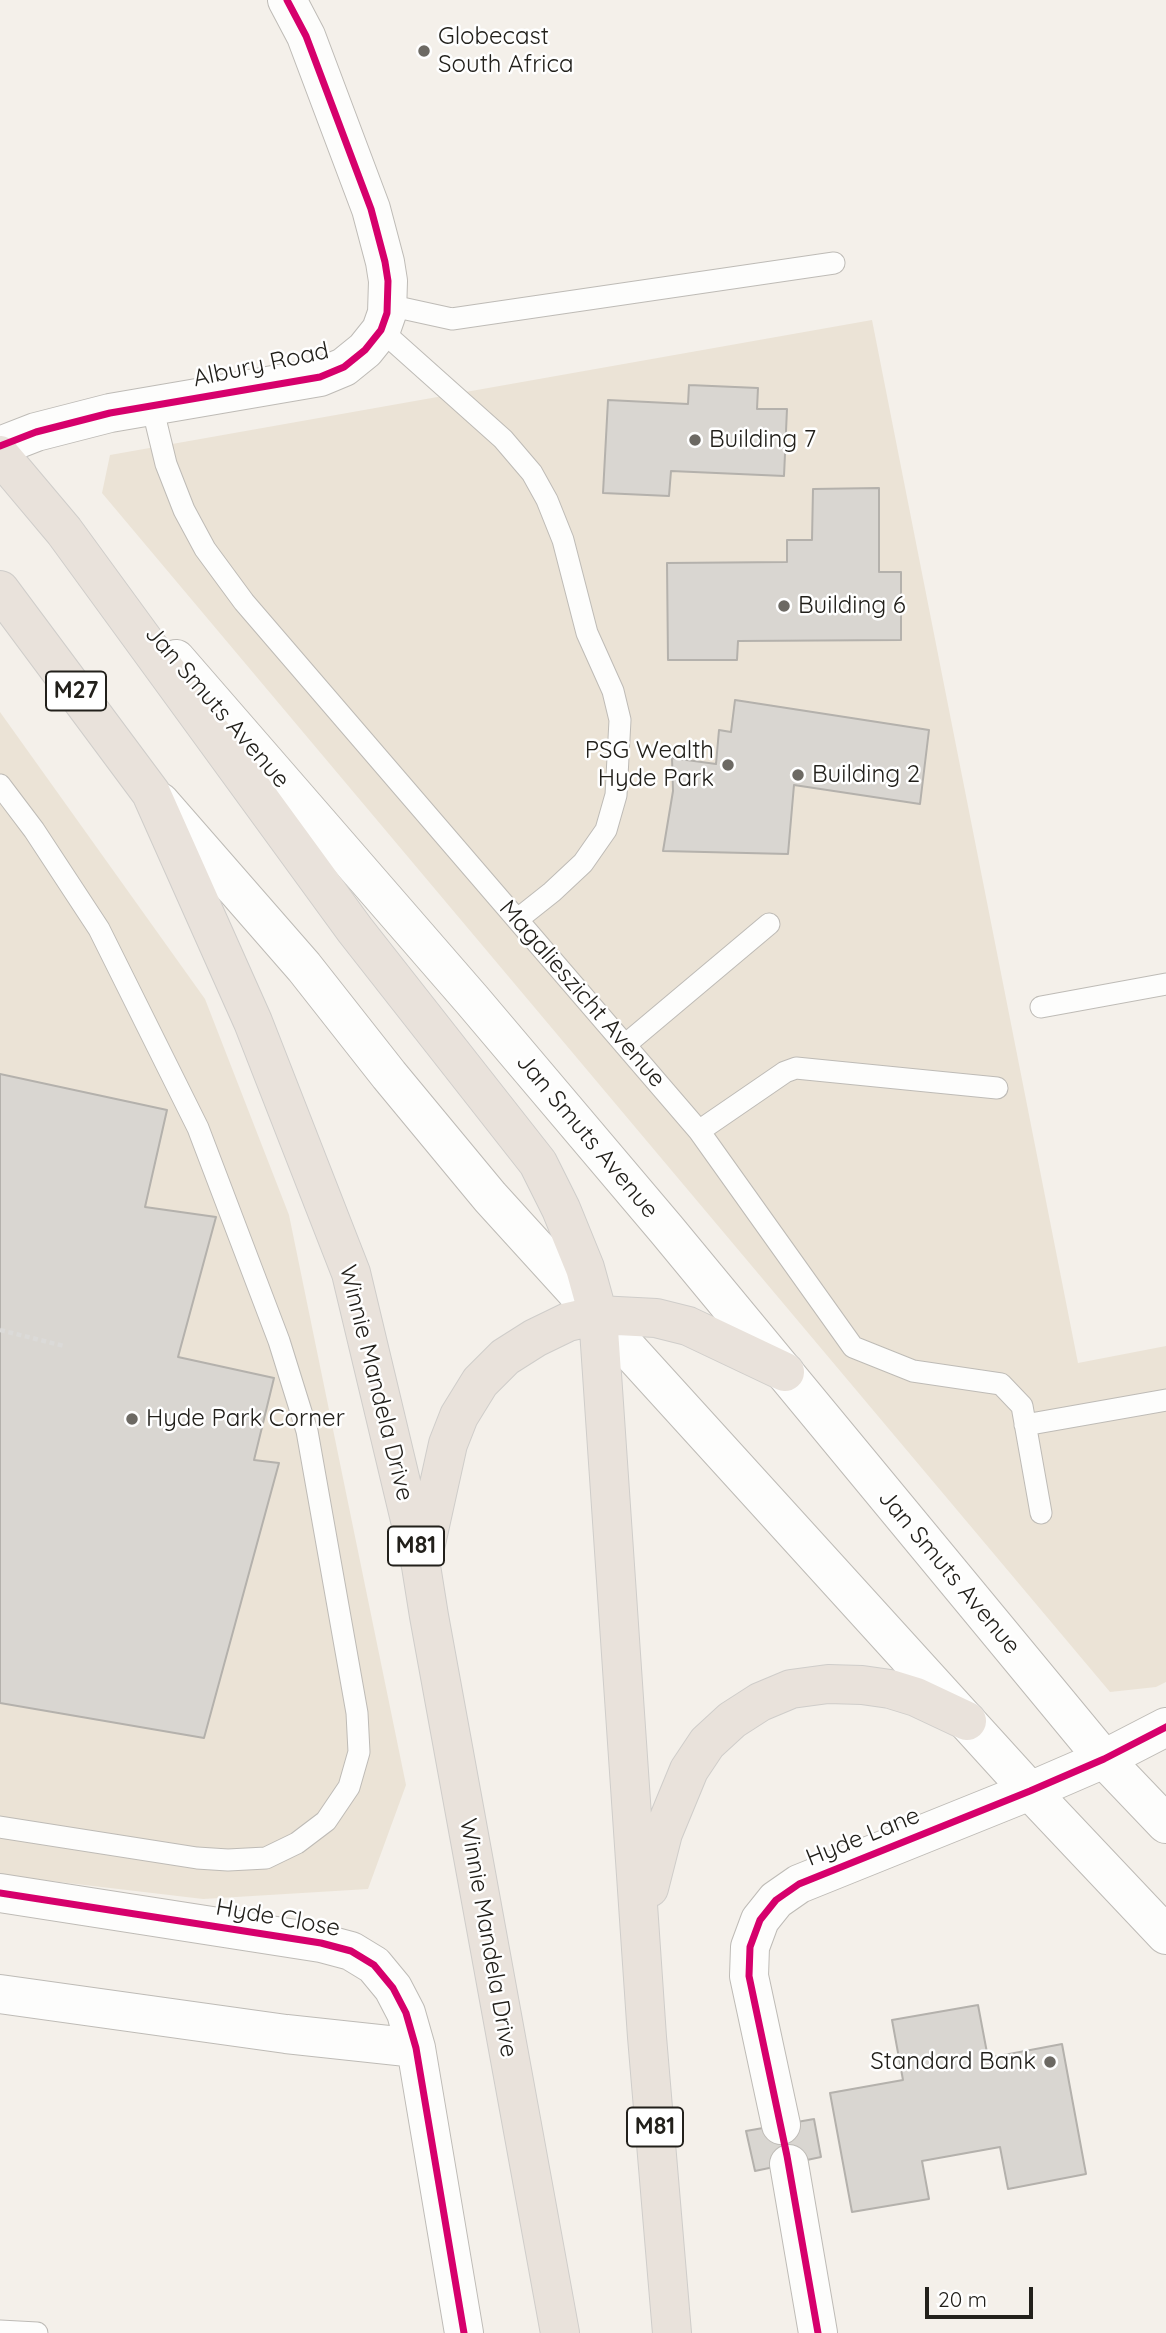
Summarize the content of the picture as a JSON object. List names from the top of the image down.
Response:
{
  "streets": {
    "main road": [
      "Albury Road",
      "M27",
      "Jan Smuts Avenue",
      "Winnie Mandela Drive",
      "M81",
      "Hyde Lane",
      "Hyde Close"
    ],
    "lane": ["Magalieszicht Avenue"]
  },
  "crossings": [
    ["Albury Road", "Magalieszicht Avenue"],
    ["M27", "Winnie Mandela Drive"],
    ["M27", "M81"],
    ["M27", "Hyde Lane"],
    ["Jan Smuts Avenue", "Hyde Lane"]
  ],
  "places": [
    "Globecast South Africa",
    "Building 7",
    "Building 6",
    "PSG Wealth Hyde Park",
    "Building 2",
    "Hyde Park Corner",
    "Standard Bank"
  ],
  "scale_bar": "20 m"
}
